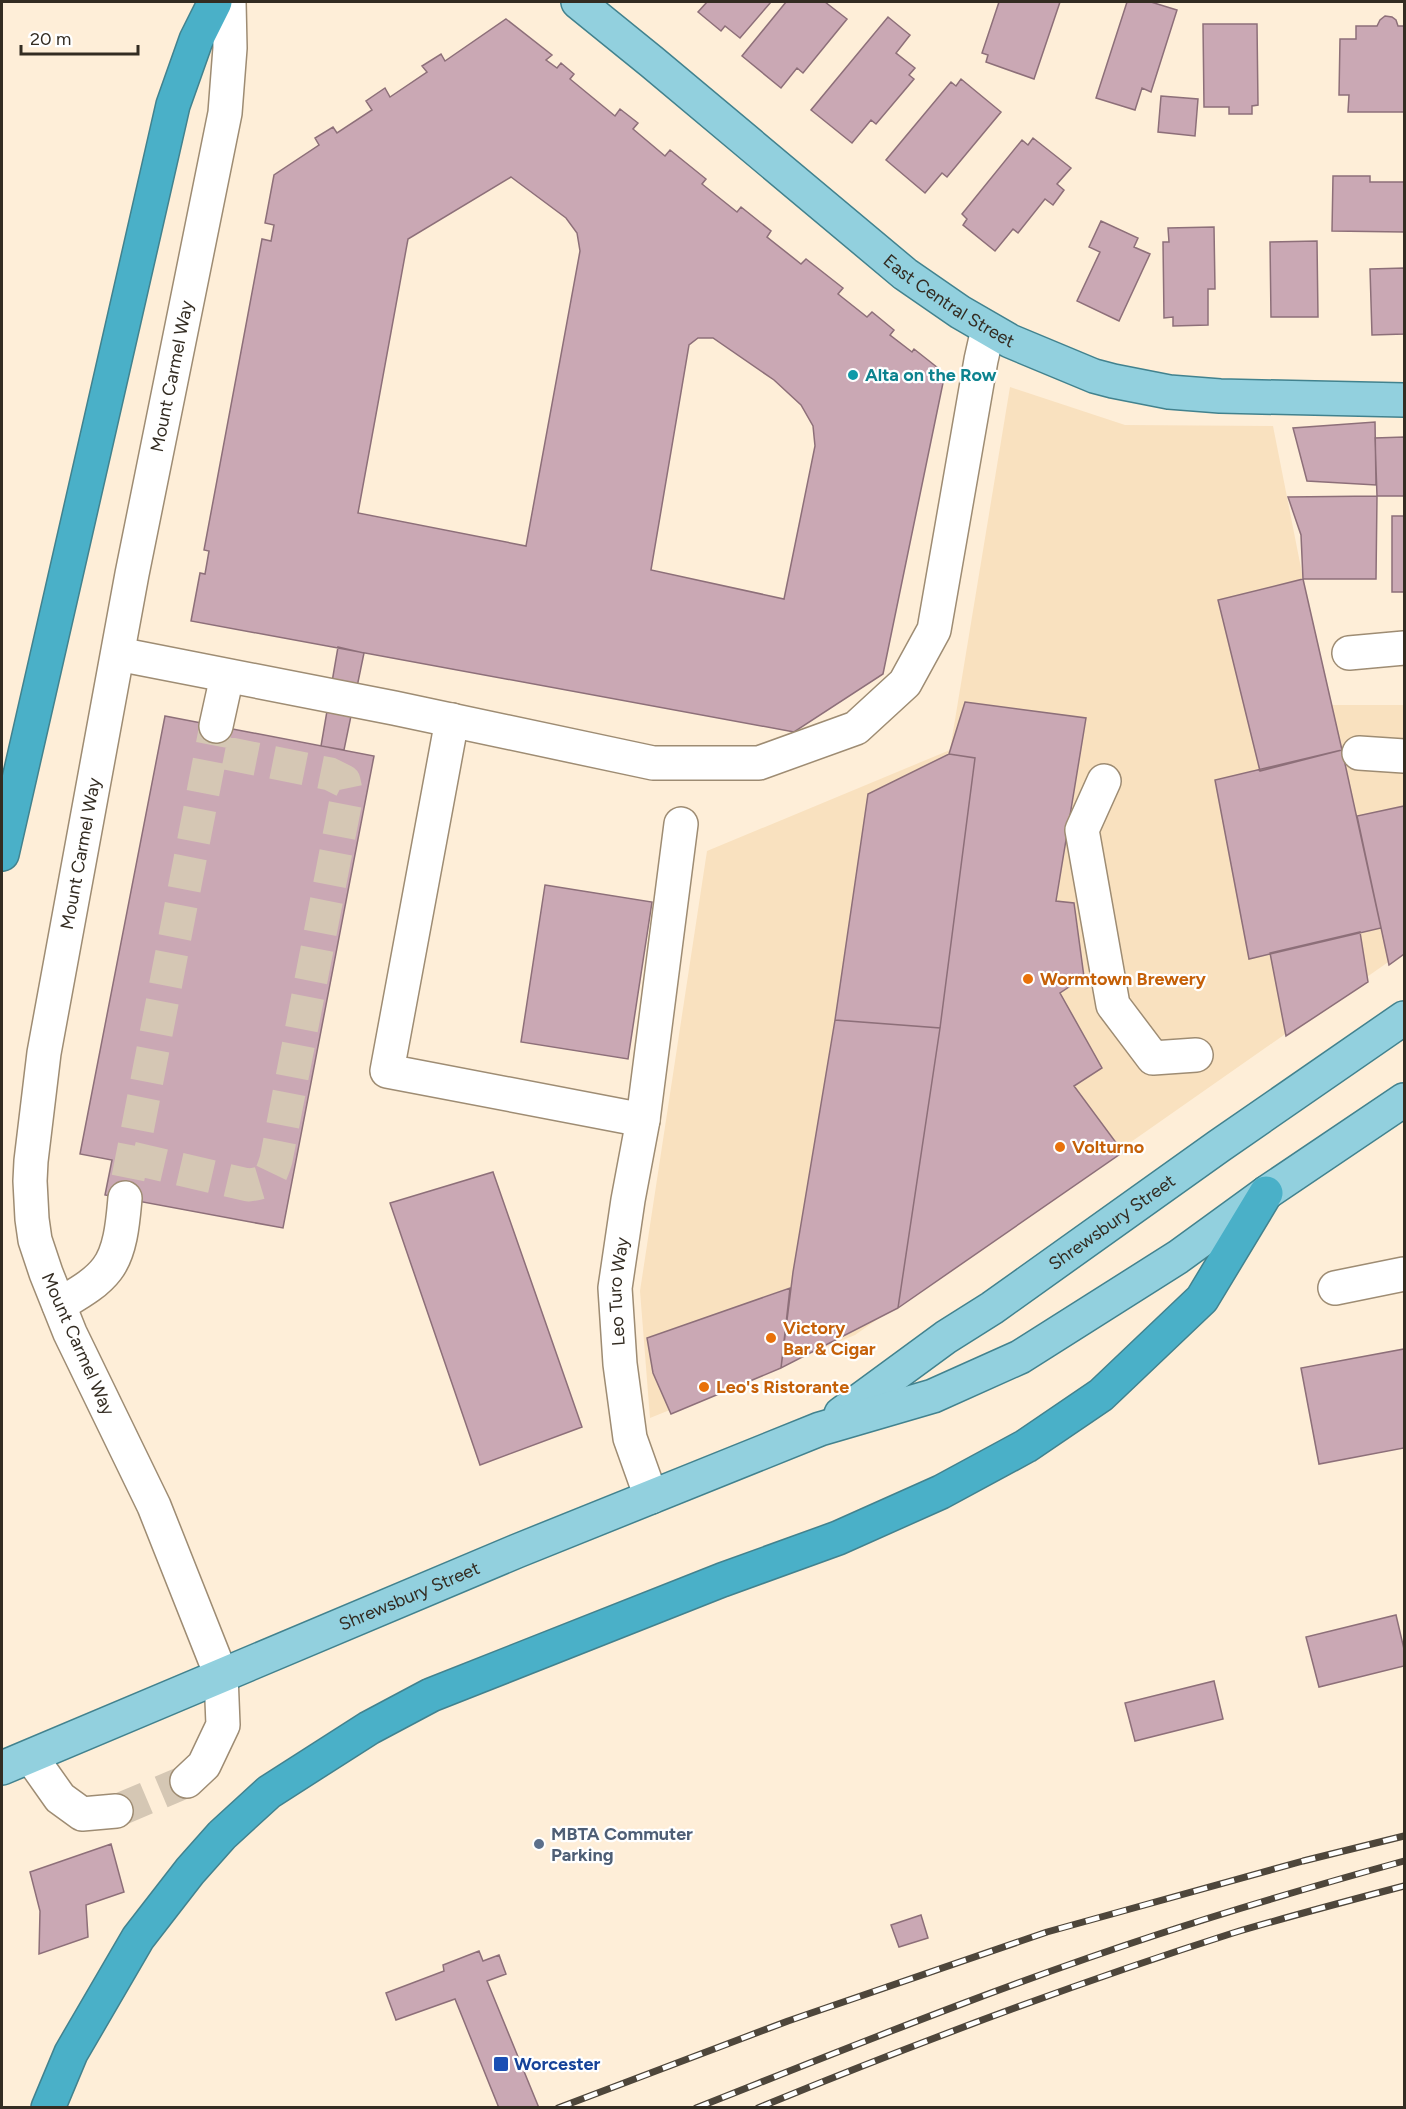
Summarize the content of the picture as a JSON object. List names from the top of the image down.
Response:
{
  "streets": {
    "main road": ["East Central Street", "Shrewsbury Street"],
    "street": ["Mount Carmel Way", "Leo Turo Way"]
  },
  "crossings": [
    ["Mount Carmel Way", "Shrewsbury Street"],
    ["Shrewsbury Street", "Leo Turo Way"]
  ],
  "places": {
    "other": [
      "Alta on the Row",
      "Wormtown Brewery",
      "Volturno",
      "Victory Bar & Cigar",
      "Leo's Ristorante",
      "MBTA Commuter Parking"
    ],
    "transit": ["Worcester"]
  },
  "scale_bar": "20 m"
}
